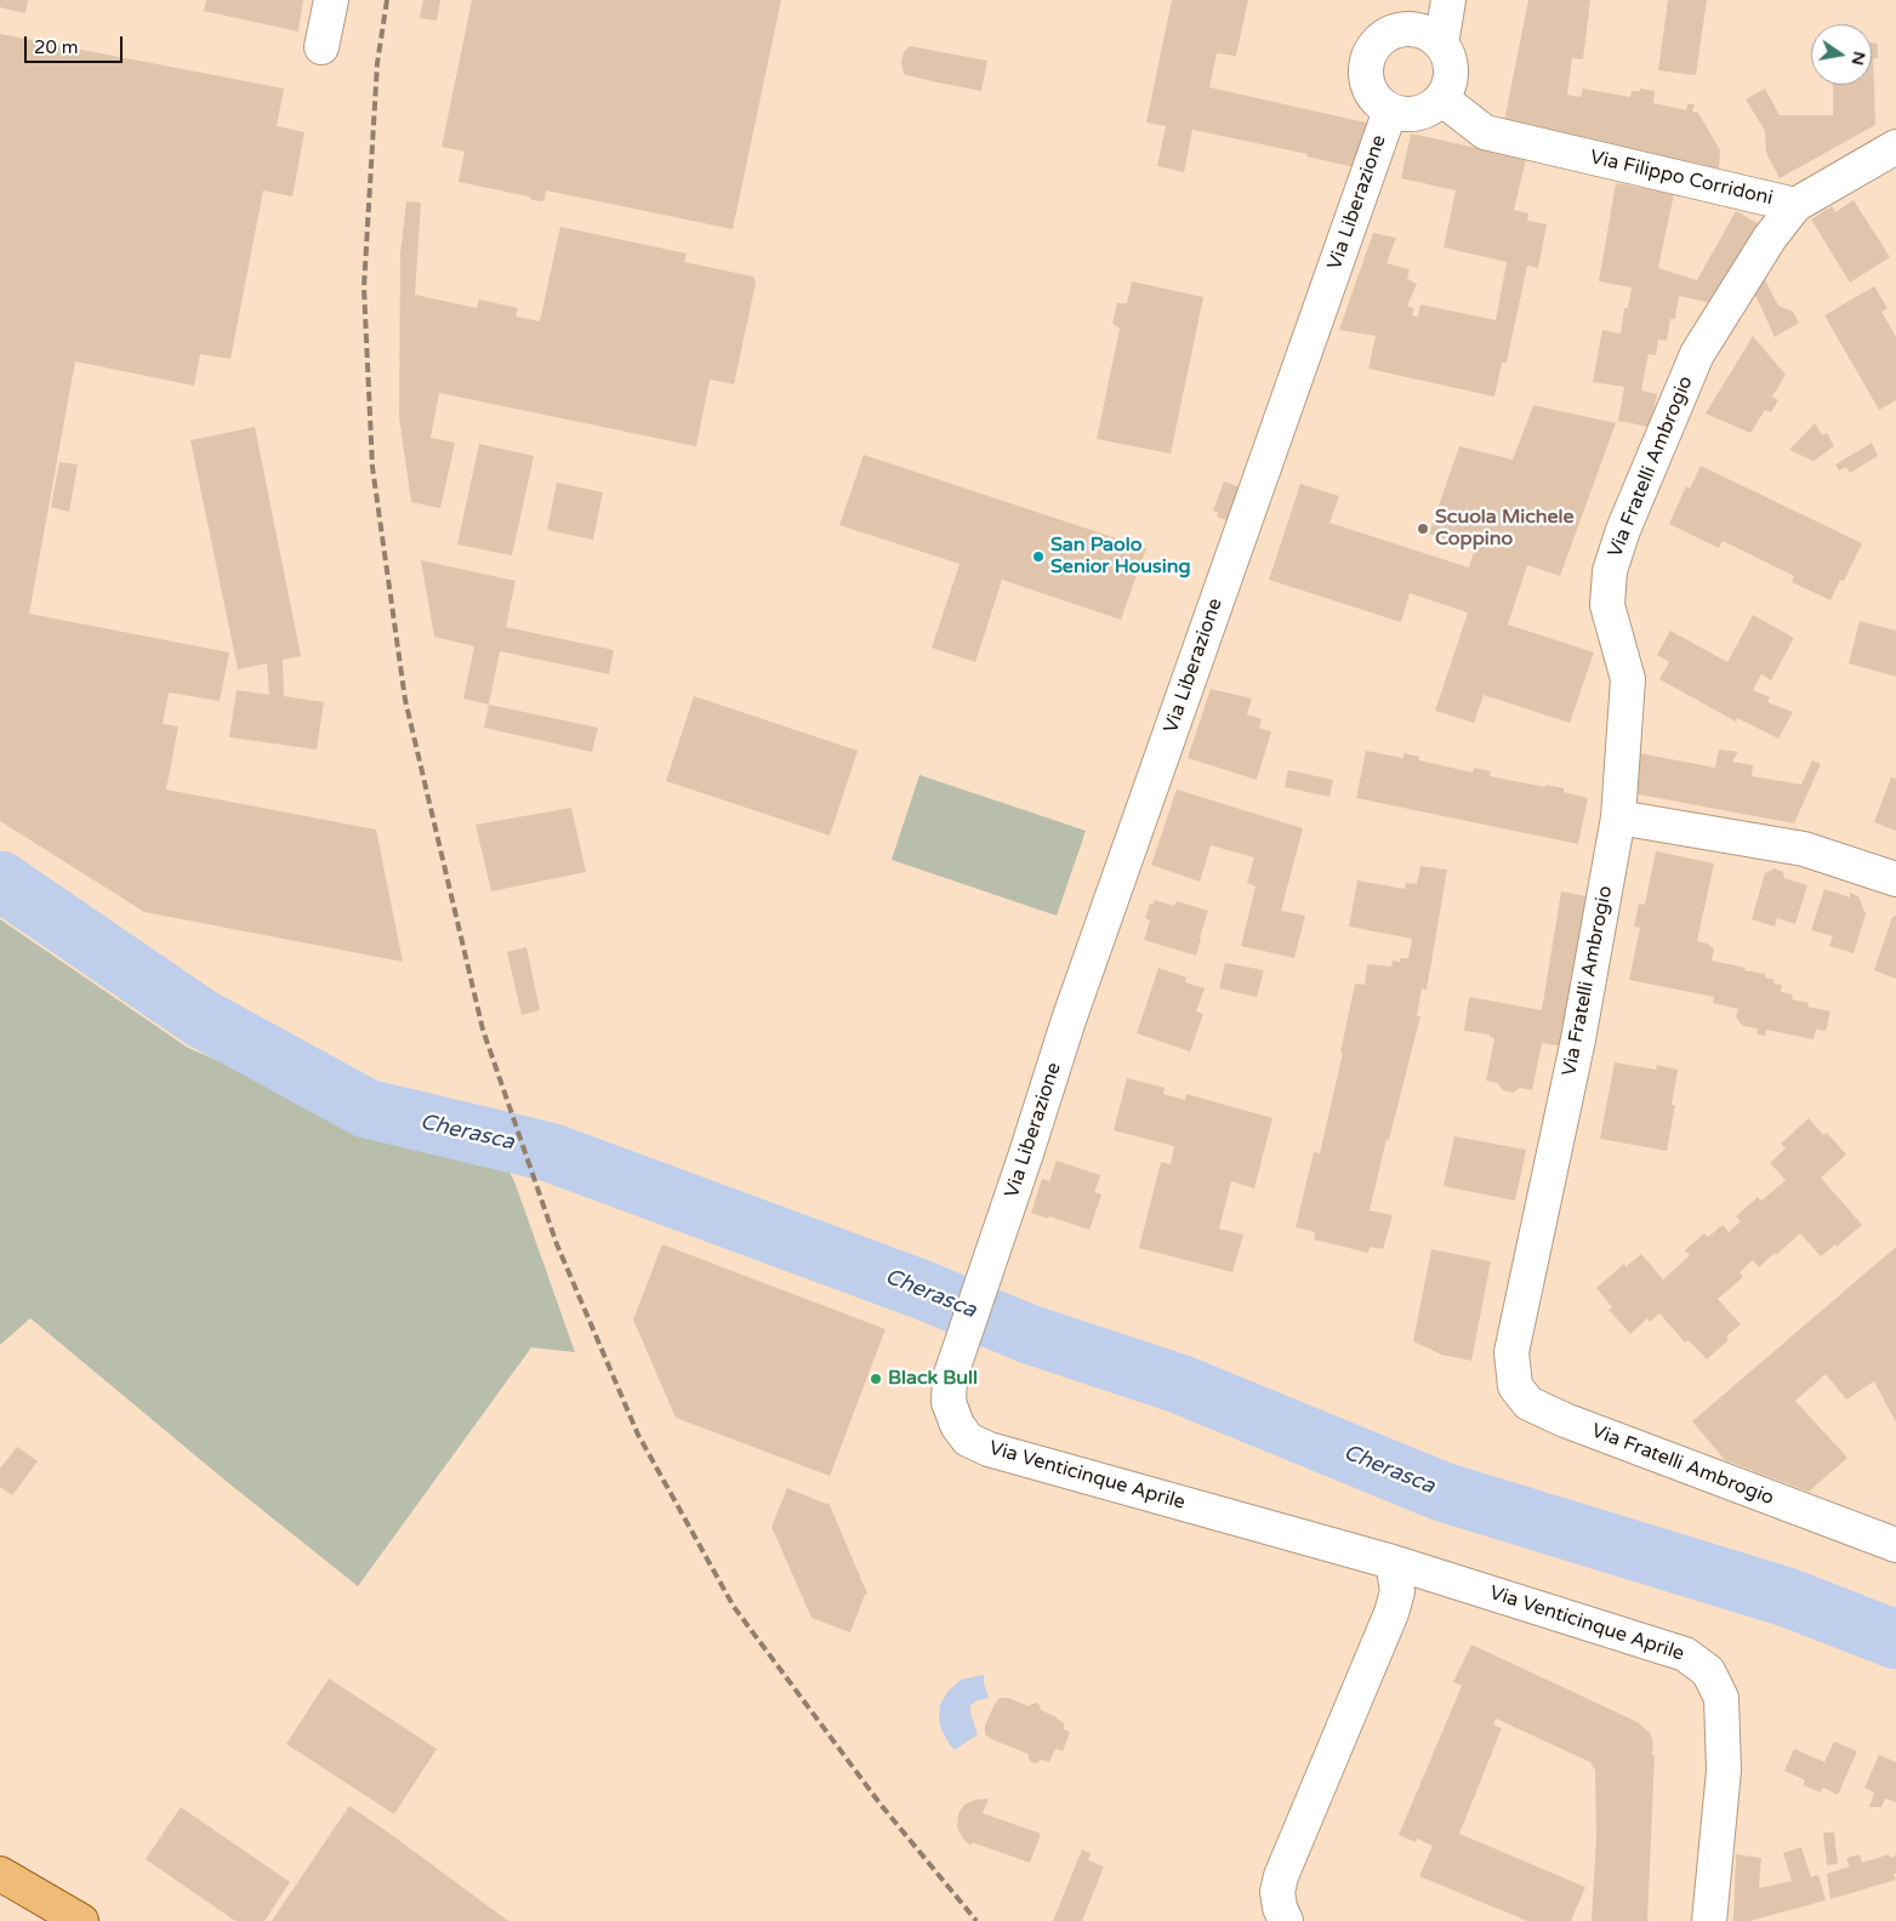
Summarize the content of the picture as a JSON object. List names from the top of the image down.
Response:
{
  "streets": {
    "street": [
      "Via Filippo Corridoni",
      "Via Liberazione",
      "Via Fratelli Ambrogio",
      "Via Venticinque Aprile"
    ]
  },
  "crossings": [
    ["Via Filippo Corridoni", "Via Liberazione"],
    ["Via Filippo Corridoni", "Via Fratelli Ambrogio"],
    ["Via Liberazione", "Via Venticinque Aprile"]
  ],
  "water": ["Cherasca"],
  "places": ["Scuola Michele Coppino", "San Paolo Senior Housing", "Black Bull"],
  "scale_bar": "20 m",
  "north": "right"
}
